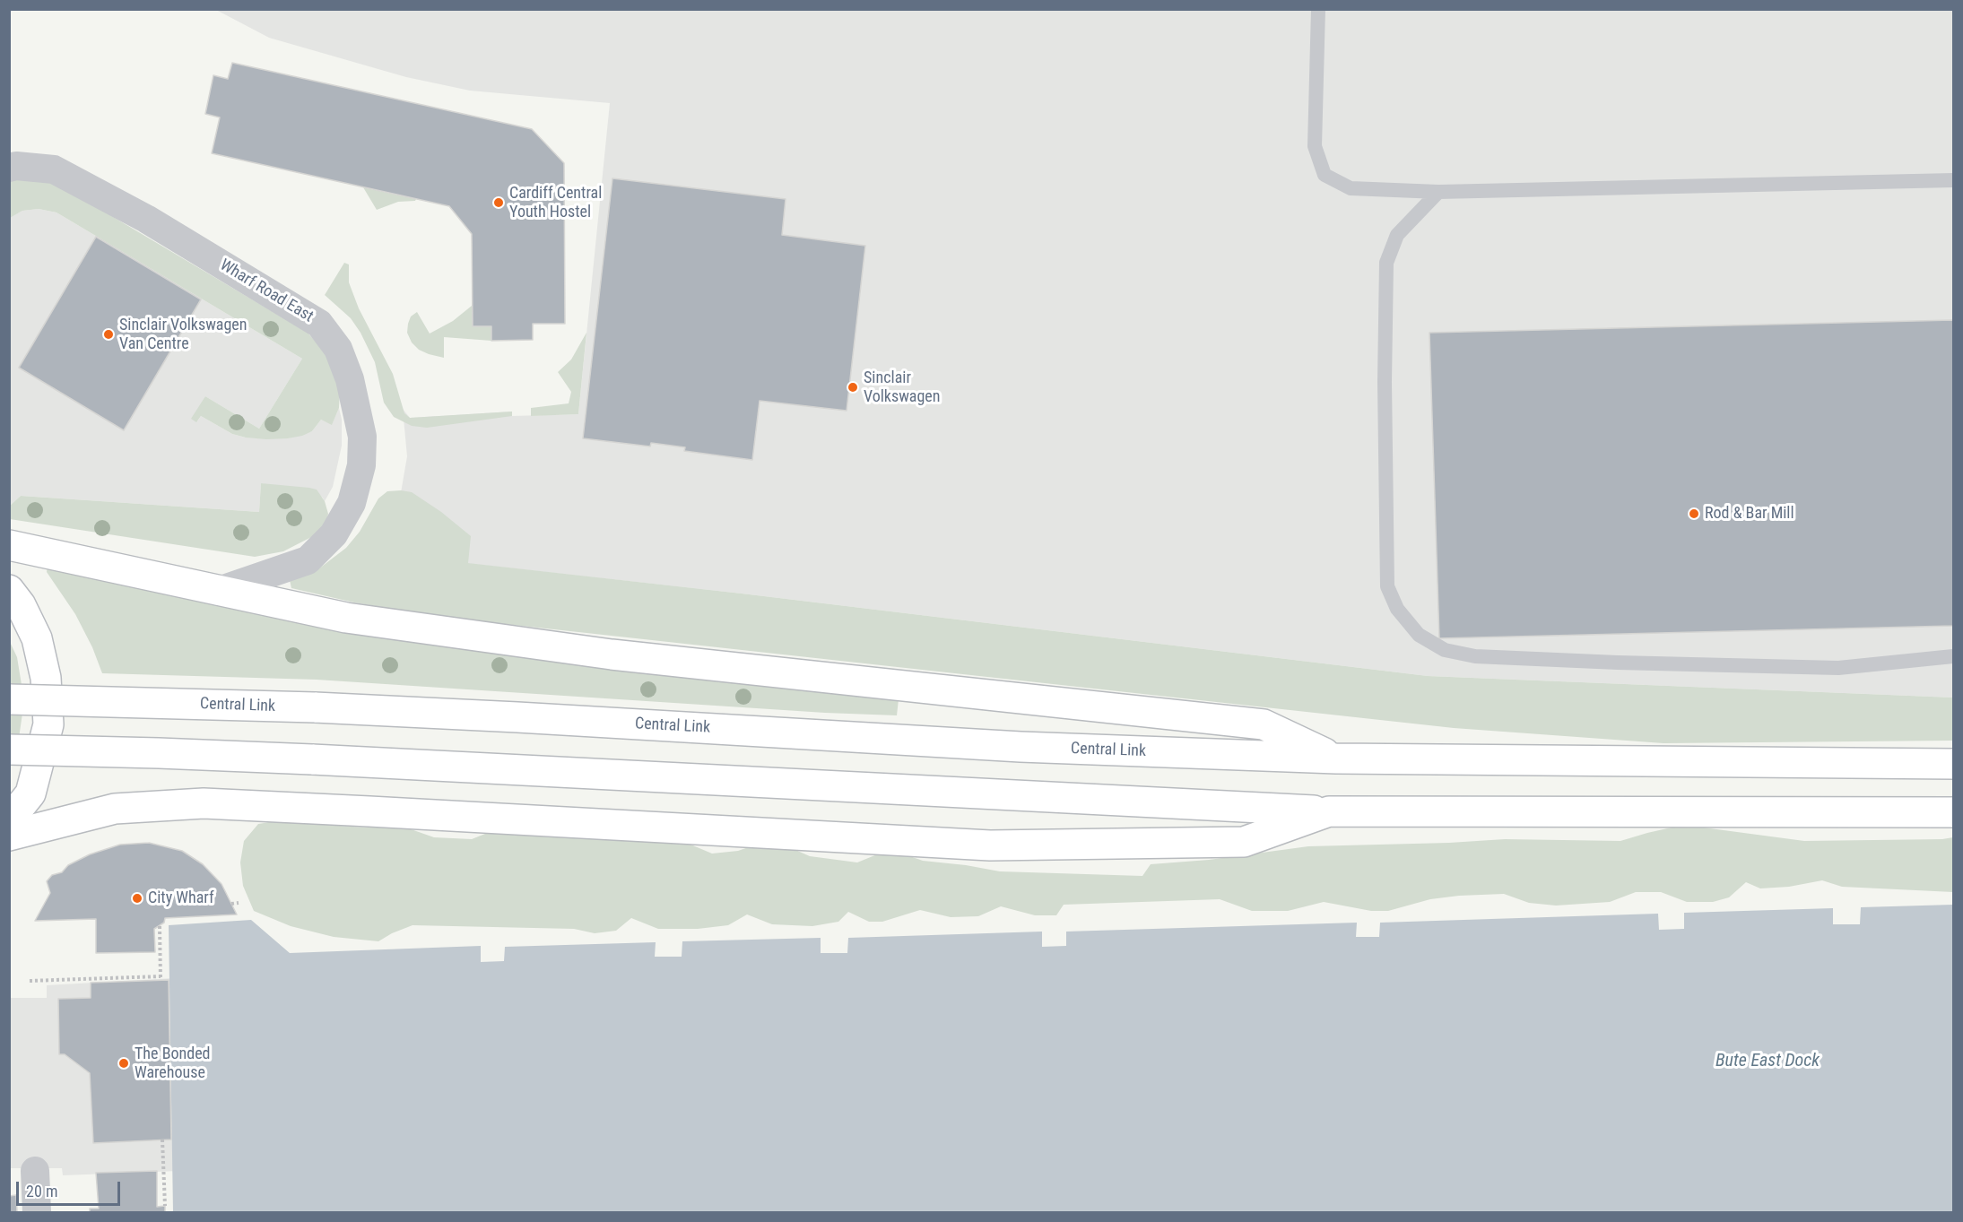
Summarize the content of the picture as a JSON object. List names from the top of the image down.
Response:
{
  "streets": {
    "main road": ["Central Link"],
    "street": ["Wharf Road East"]
  },
  "water": ["Bute East Dock"],
  "places": [
    "Cardiff Central Youth Hostel",
    "Sinclair Volkswagen Van Centre",
    "Sinclair Volkswagen",
    "Rod & Bar Mill",
    "City Wharf",
    "The Bonded Warehouse"
  ],
  "scale_bar": "20 m"
}
